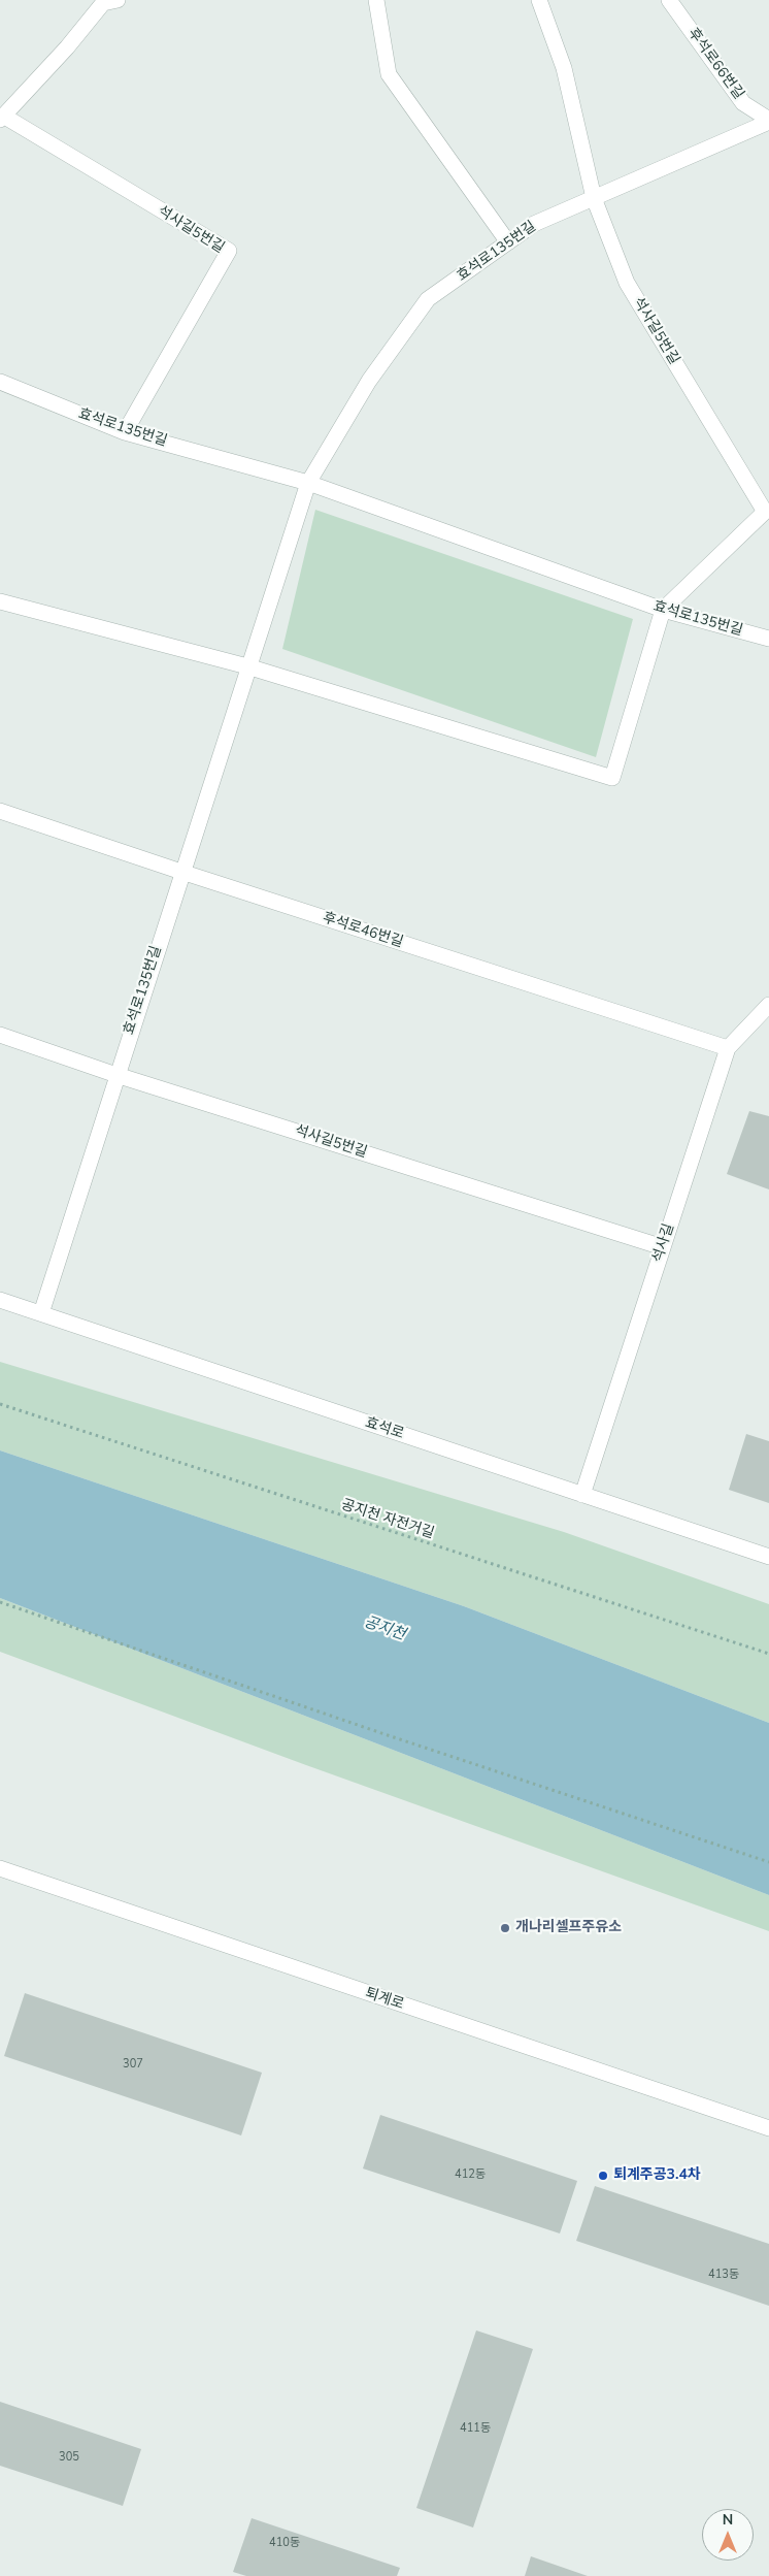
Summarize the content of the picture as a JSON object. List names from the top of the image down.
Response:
{
  "streets": {
    "street": [
      "후석로66번길",
      "석사길5번길",
      "효석로135번길",
      "후석로46번길",
      "석사길",
      "효석로",
      "퇴계로"
    ],
    "path": ["공지천 자전거길"]
  },
  "crossings": [
    ["후석로66번길", "효석로135번길"],
    ["석사길5번길", "효석로135번길"],
    ["석사길5번길", "석사길"],
    ["효석로135번길", "후석로46번길"],
    ["효석로135번길", "효석로"],
    ["후석로46번길", "석사길"],
    ["석사길", "효석로"]
  ],
  "water": ["공지천"],
  "places": ["개나리셀프주유소", "퇴계주공3.4차"],
  "house_numbers": [
    "307",
    "412동",
    "413동",
    "411동",
    "305",
    "410동"
  ],
  "north": "top"
}
